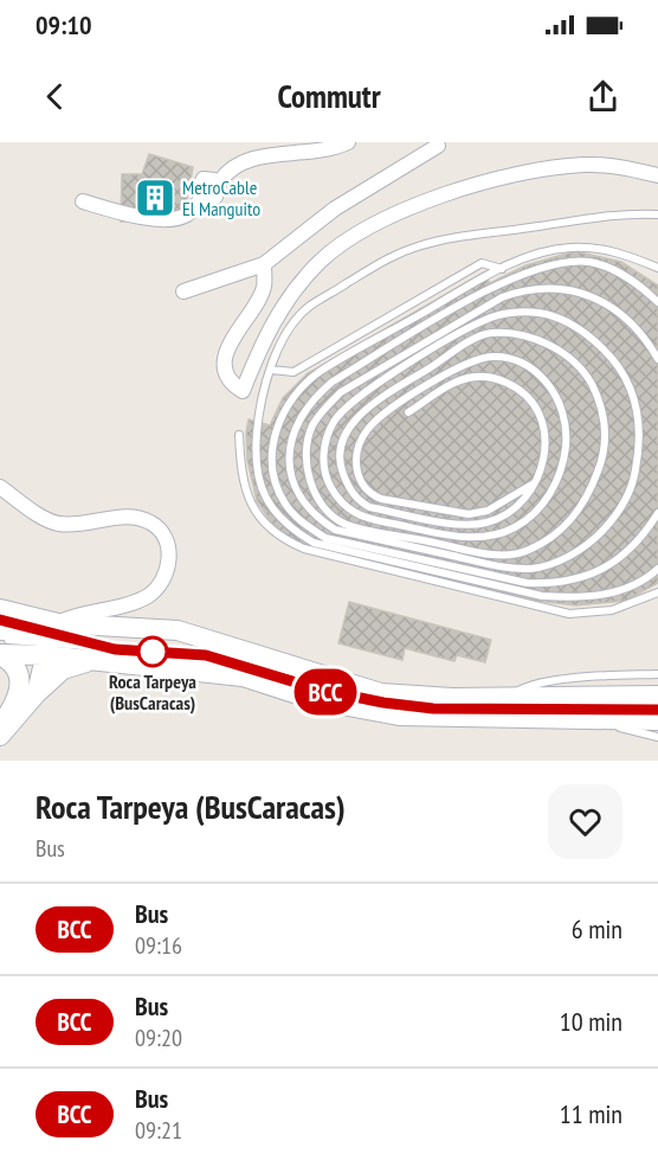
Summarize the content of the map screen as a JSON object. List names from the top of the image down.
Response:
{
  "places": {
    "building": ["MetroCable El Manguito"],
    "other": ["Roca Tarpeya (BusCaracas)"]
  },
  "lines": ["bus line BCC"],
  "page": {
    "status": "09:10",
    "header": "Commutr",
    "on_map": "BCC",
    "heading": ["Roca Tarpeya (BusCaracas)", "Bus"],
    "list": [
      {
        "mark": "BCC",
        "name": "Bus",
        "note": "09:16",
        "value": "6 min"
      },
      {
        "mark": "BCC",
        "name": "Bus",
        "note": "09:20",
        "value": "10 min"
      },
      {
        "mark": "BCC",
        "name": "Bus",
        "note": "09:21",
        "value": "11 min"
      }
    ]
  }
}
